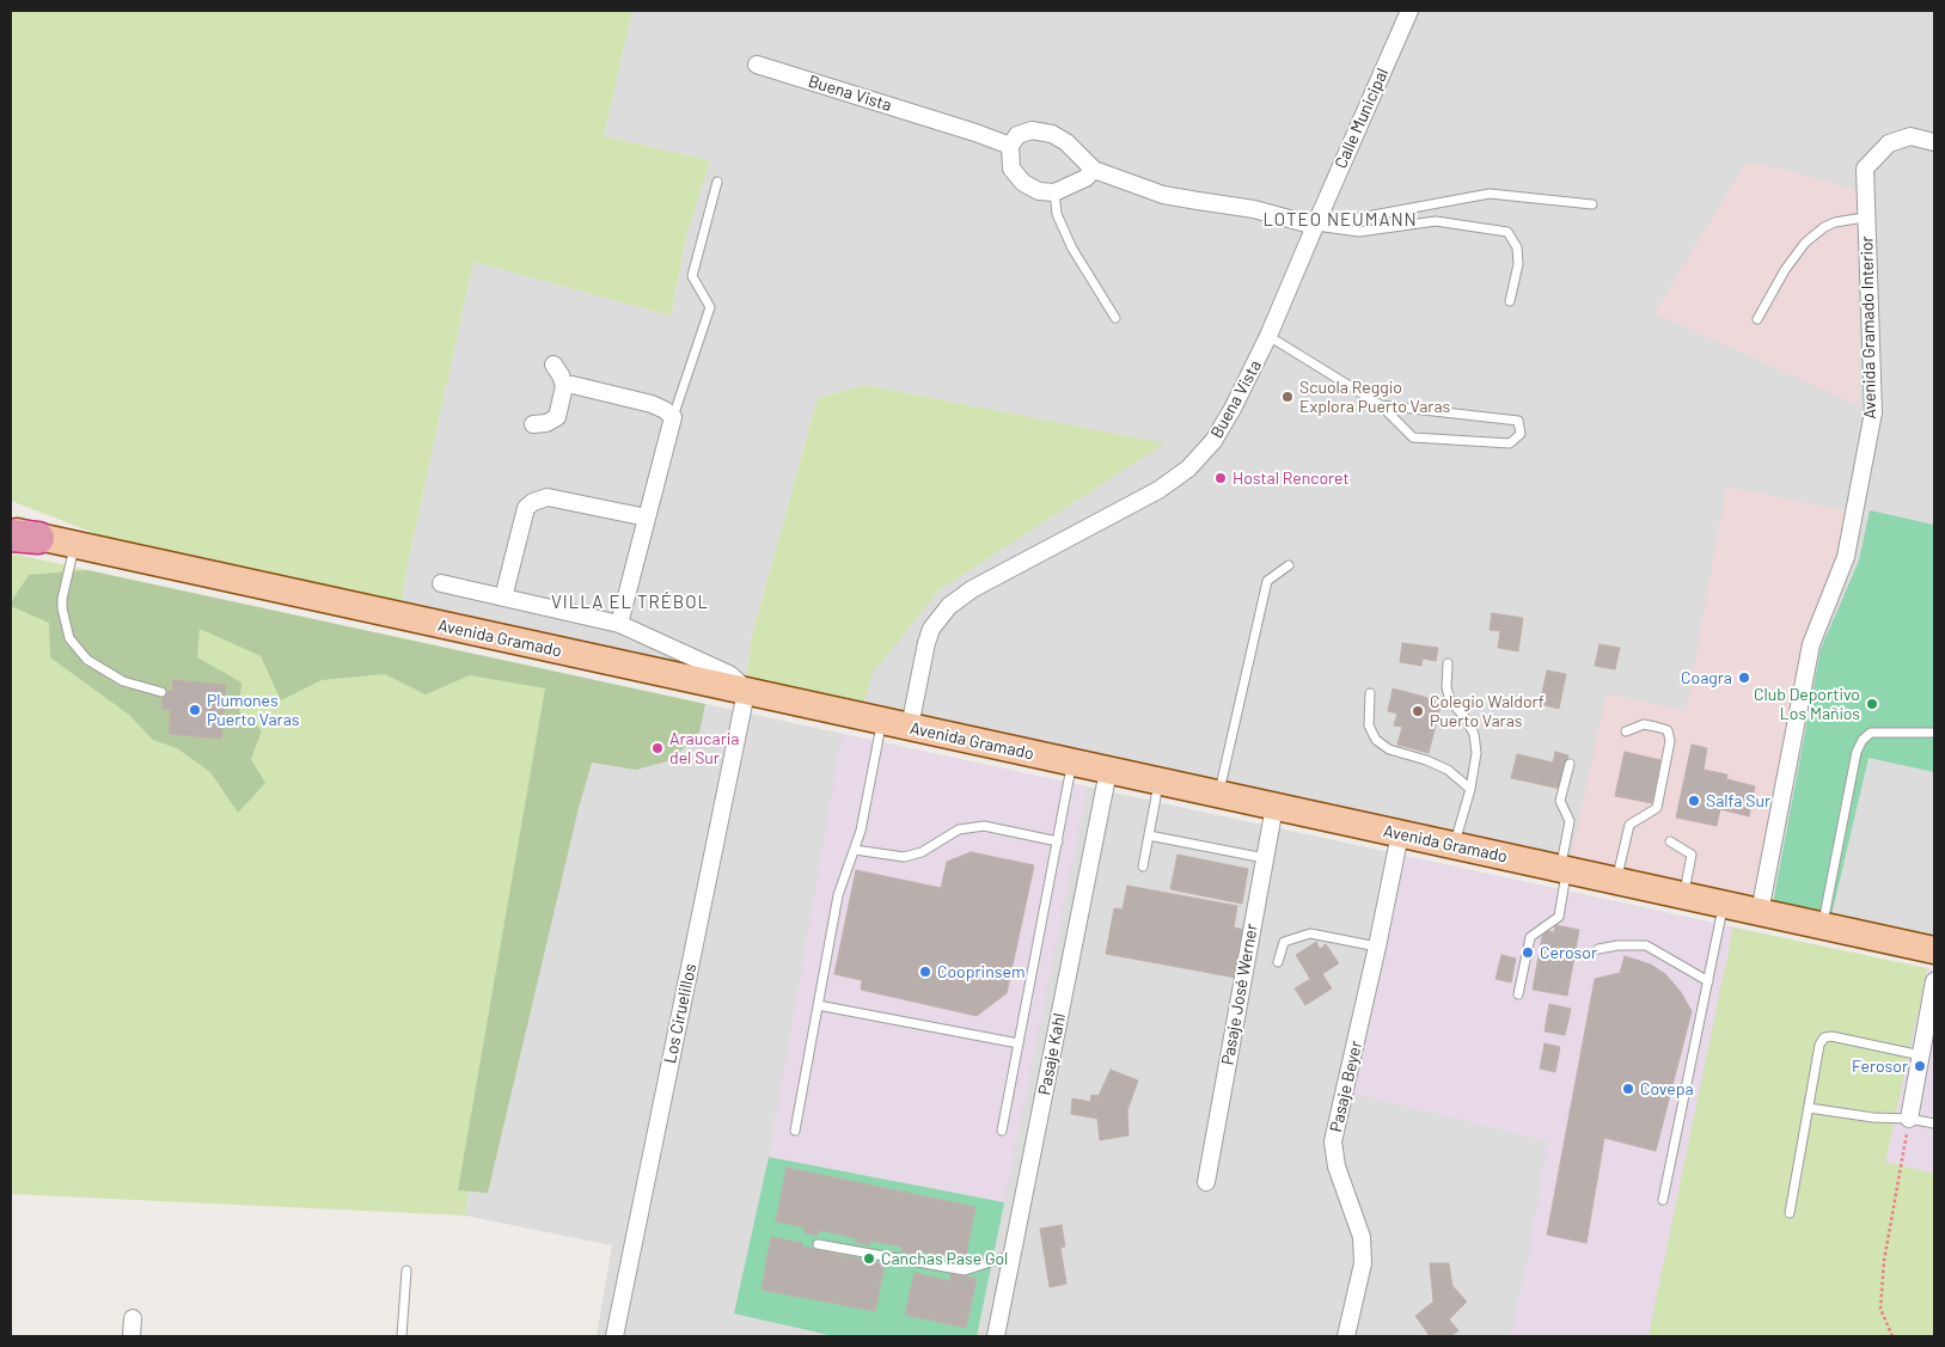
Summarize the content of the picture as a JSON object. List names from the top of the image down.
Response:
{
  "streets": {
    "main road": ["Avenida Gramado"],
    "street": [
      "Buena Vista",
      "Calle Municipal",
      "Avenida Gramado Interior",
      "Pasaje José Werner",
      "Los Ciruelillos",
      "Pasaje Kahl",
      "Pasaje Beyer"
    ]
  },
  "crossings": [
    ["Buena Vista", "Calle Municipal"],
    ["Buena Vista", "Avenida Gramado"],
    ["Avenida Gramado Interior", "Avenida Gramado"],
    ["Avenida Gramado", "Pasaje José Werner"],
    ["Avenida Gramado", "Los Ciruelillos"],
    ["Avenida Gramado", "Pasaje Kahl"],
    ["Avenida Gramado", "Pasaje Beyer"]
  ],
  "districts": ["LOTEO NEUMANN", "VILLA EL TRÉBOL"],
  "places": [
    "Scuola Reggio Explora Puerto Varas",
    "Hostal Rencoret",
    "Coagra",
    "Club Deportivo Los Mañíos",
    "Plumones Puerto Varas",
    "Colegio Waldorf Puerto Varas",
    "Araucaria del Sur",
    "Salfa Sur",
    "Cerosor",
    "Cooprinsem",
    "Ferosor",
    "Covepa",
    "Canchas Pase Gol"
  ]
}
